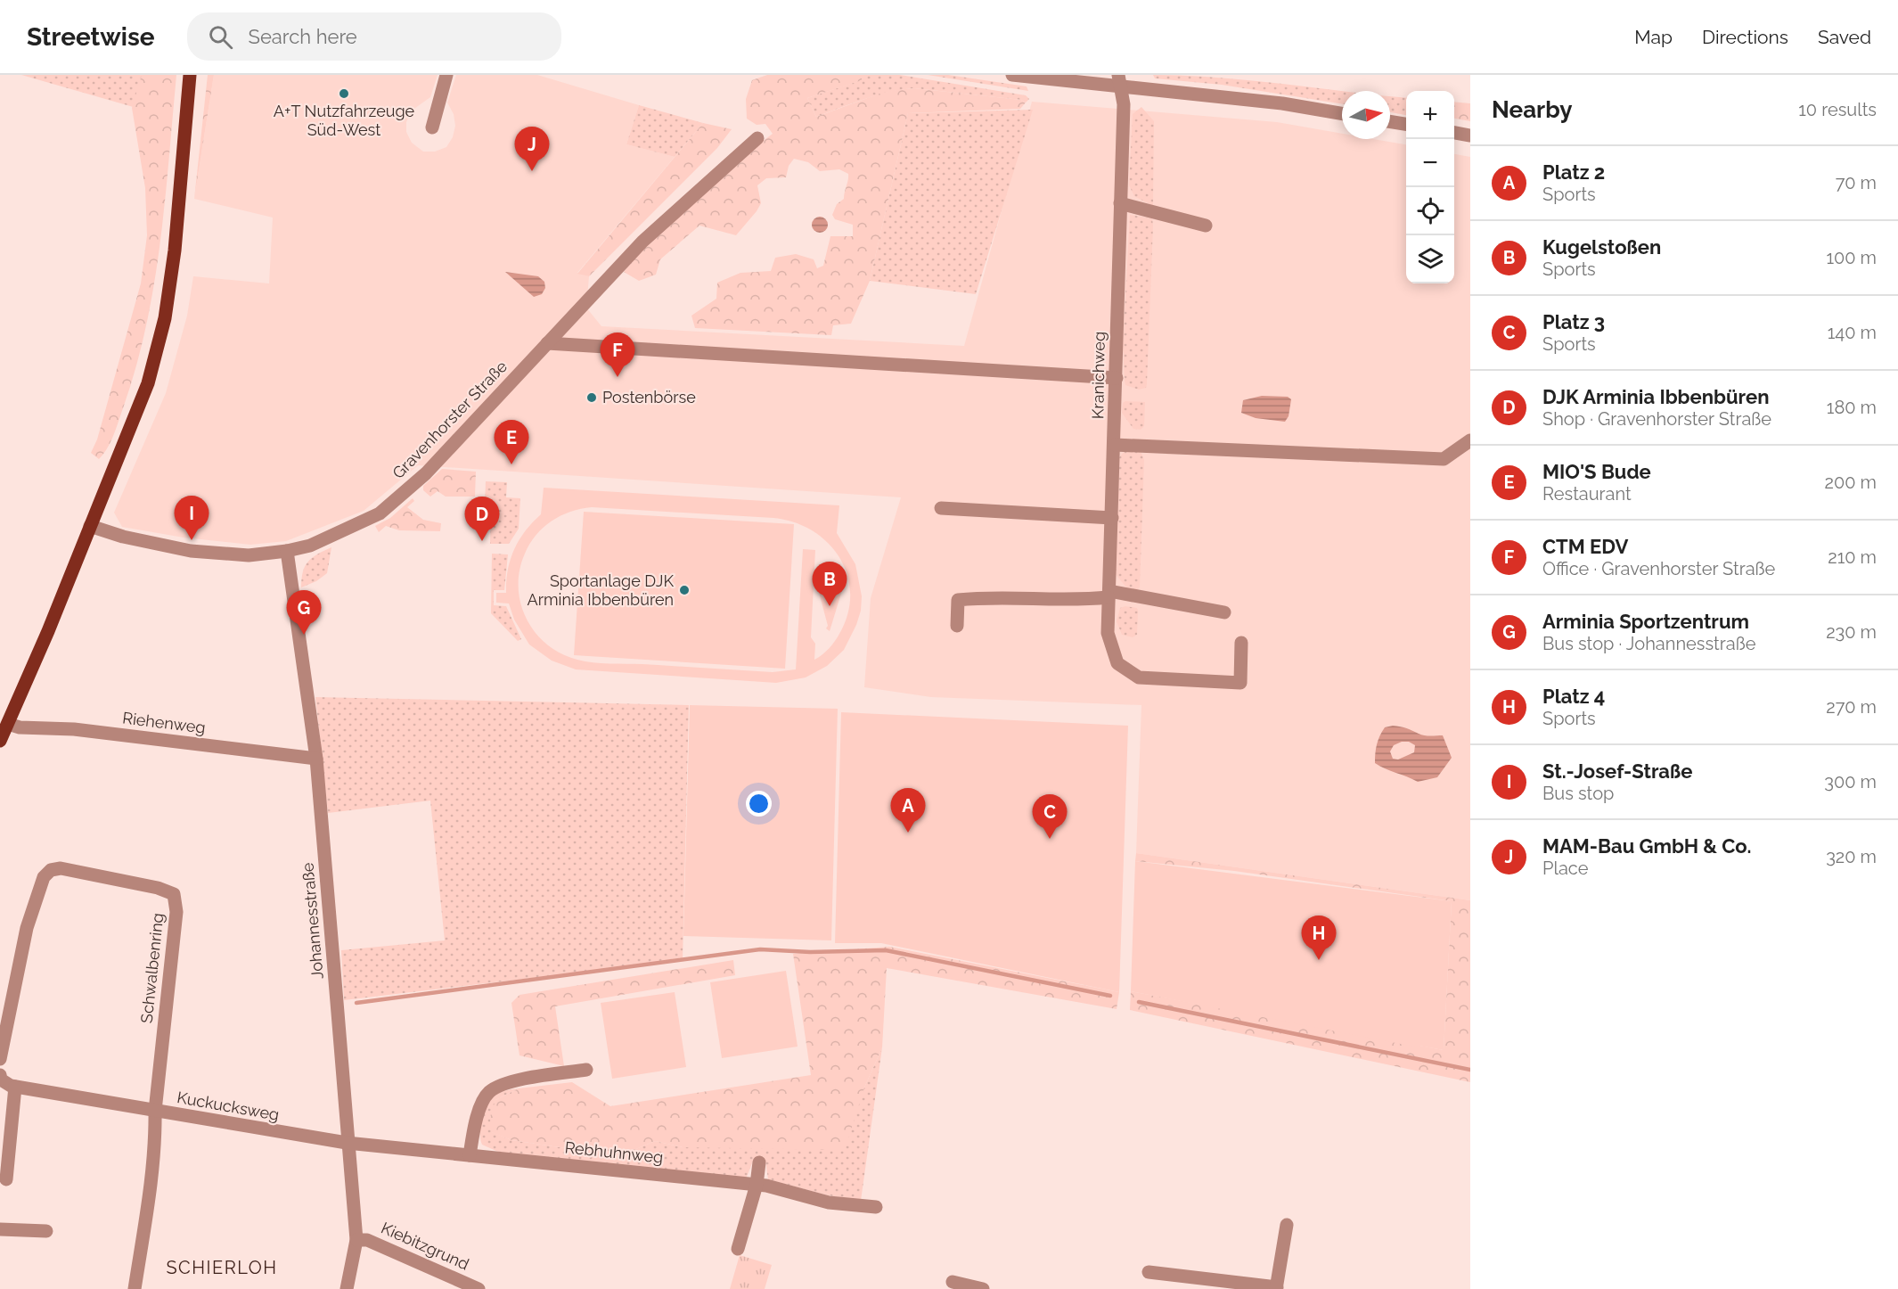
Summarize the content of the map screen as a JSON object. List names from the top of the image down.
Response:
{
  "streets": {
    "street": [
      "Kranichweg",
      "Gravenhorster Straße",
      "Riehenweg",
      "Johannesstraße",
      "Schwalbenring",
      "Kuckucksweg",
      "Rebhuhnweg",
      "Kiebitzgrund"
    ]
  },
  "crossings": [
    ["Gravenhorster Straße", "Johannesstraße"],
    ["Riehenweg", "Johannesstraße"],
    ["Johannesstraße", "Kuckucksweg"],
    ["Johannesstraße", "Rebhuhnweg"],
    ["Johannesstraße", "Kiebitzgrund"],
    ["Schwalbenring", "Kuckucksweg"],
    ["Kuckucksweg", "Rebhuhnweg"]
  ],
  "districts": ["SCHIERLOH"],
  "places": ["A+T Nutzfahrzeuge Süd-West", "Postenbörse", "Sportanlage DJK Arminia Ibbenbüren"],
  "north": "right",
  "page": {
    "header": "Streetwise",
    "search": "Search here",
    "nav": ["Map", "Directions", "Saved"],
    "heading": ["Nearby", "10 results"],
    "map_buttons": ["+", "−"],
    "pins": [
      "J",
      "F",
      "E",
      "I",
      "D",
      "B",
      "G",
      "A",
      "C",
      "H"
    ],
    "list": [
      {
        "mark": "A",
        "name": "Platz 2",
        "note": "Sports",
        "value": "70 m"
      },
      {
        "mark": "B",
        "name": "Kugelstoßen",
        "note": "Sports",
        "value": "100 m"
      },
      {
        "mark": "C",
        "name": "Platz 3",
        "note": "Sports",
        "value": "140 m"
      },
      {
        "mark": "D",
        "name": "DJK Arminia Ibbenbüren",
        "note": "Shop · Gravenhorster Straße",
        "value": "180 m"
      },
      {
        "mark": "E",
        "name": "MIO'S Bude",
        "note": "Restaurant",
        "value": "200 m"
      },
      {
        "mark": "F",
        "name": "CTM EDV",
        "note": "Office · Gravenhorster Straße",
        "value": "210 m"
      },
      {
        "mark": "G",
        "name": "Arminia Sportzentrum",
        "note": "Bus stop · Johannesstraße",
        "value": "230 m"
      },
      {
        "mark": "H",
        "name": "Platz 4",
        "note": "Sports",
        "value": "270 m"
      },
      {
        "mark": "I",
        "name": "St.-Josef-Straße",
        "note": "Bus stop",
        "value": "300 m"
      },
      {
        "mark": "J",
        "name": "MAM-Bau GmbH & Co.",
        "note": "Place",
        "value": "320 m"
      }
    ]
  }
}
